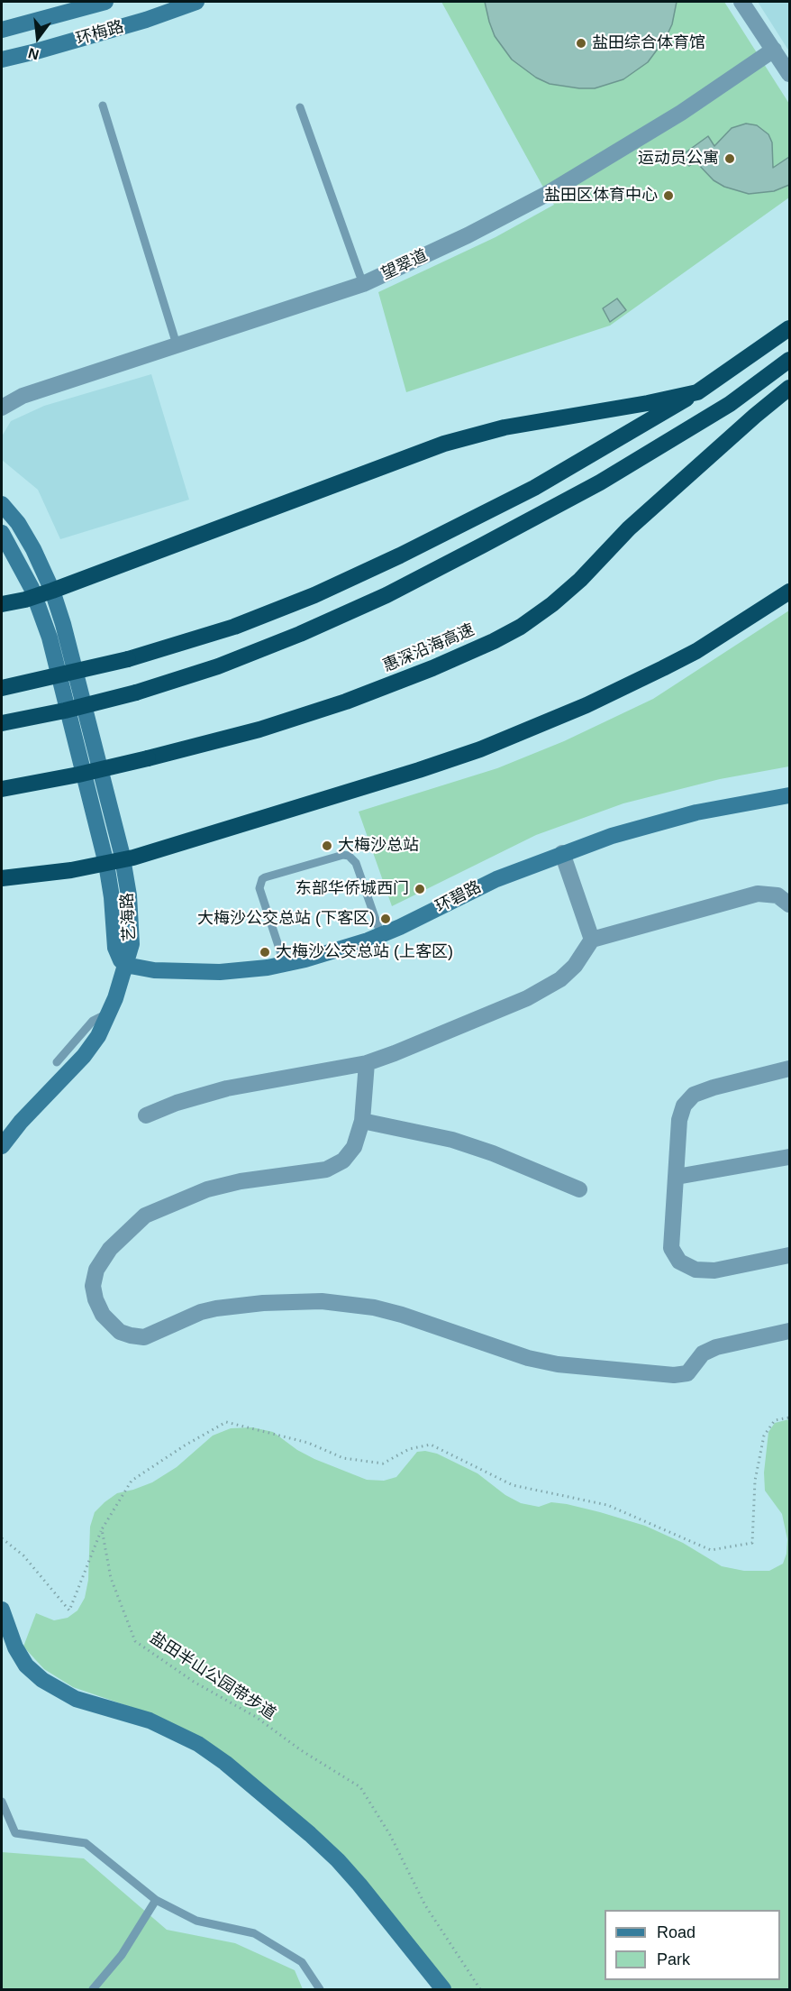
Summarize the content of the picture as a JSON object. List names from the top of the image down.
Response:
{
  "streets": {
    "highway": ["惠深沿海高速"],
    "street": [
      "环梅路",
      "望翠道",
      "环碧路",
      "艺海路"
    ],
    "path": ["盐田半山公园带步道"]
  },
  "crossings": [
    ["环碧路", "艺海路"]
  ],
  "places": [
    "盐田综合体育馆",
    "运动员公寓",
    "盐田区体育中心",
    "大梅沙总站",
    "东部华侨城西门",
    "大梅沙公交总站 (下客区)",
    "大梅沙公交总站 (上客区)"
  ],
  "legend": ["Road", "Park"],
  "north": "bottom"
}
